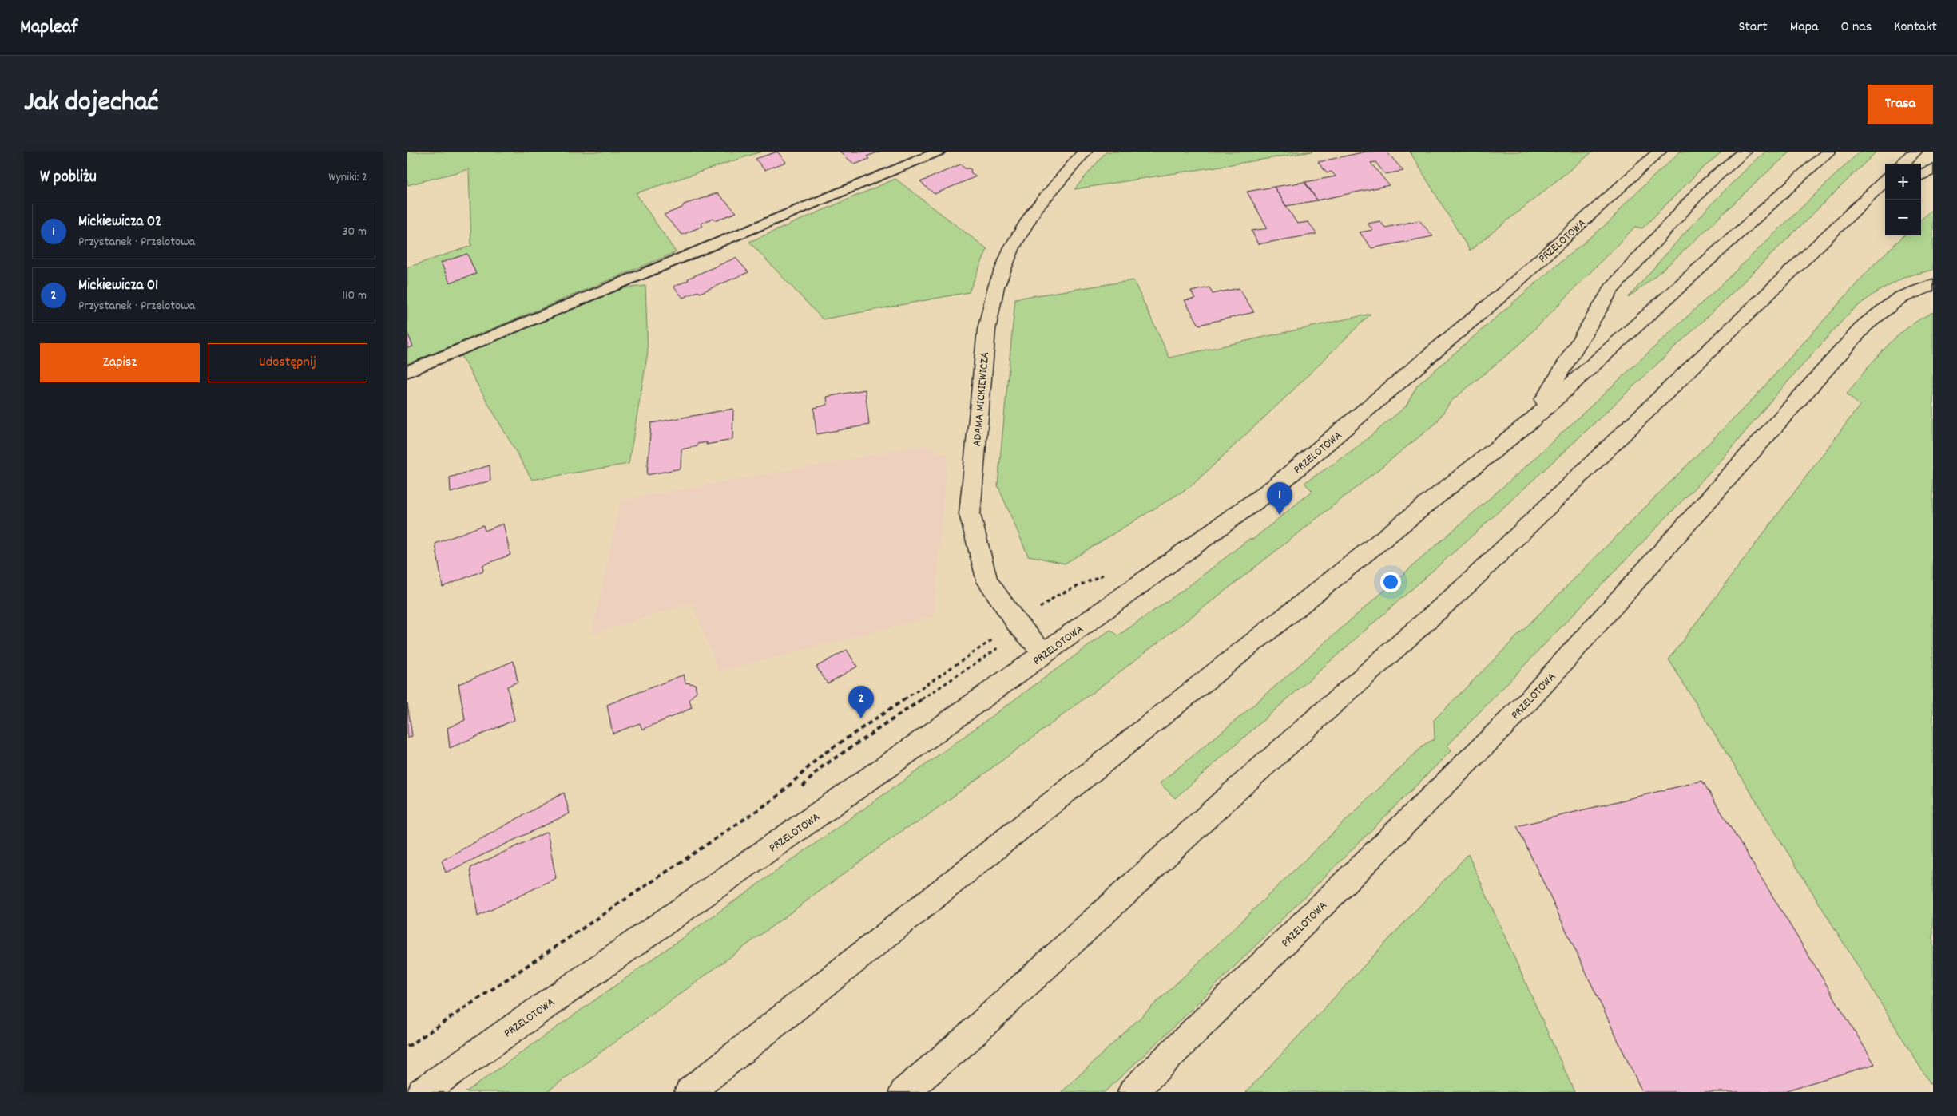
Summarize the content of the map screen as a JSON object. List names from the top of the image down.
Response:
{
  "streets": {
    "main road": ["PRZELOTOWA", "ADAMA MICKIEWICZA"]
  },
  "crossings": [
    ["PRZELOTOWA", "ADAMA MICKIEWICZA"]
  ],
  "page": {
    "header": "Mapleaf",
    "nav": [
      "Start",
      "Mapa",
      "O nas",
      "Kontakt"
    ],
    "title": "Jak dojechać",
    "buttons": [
      "Trasa",
      ["Zapisz", "Udostępnij"]
    ],
    "heading": ["W pobliżu", "Wyniki: 2"],
    "map_buttons": ["+", "−"],
    "list": [
      {
        "mark": "1",
        "name": "Mickiewicza 02",
        "note": "Przystanek · Przelotowa",
        "value": "30 m"
      },
      {
        "mark": "2",
        "name": "Mickiewicza 01",
        "note": "Przystanek · Przelotowa",
        "value": "110 m"
      }
    ],
    "pins": ["1", "2"]
  }
}
